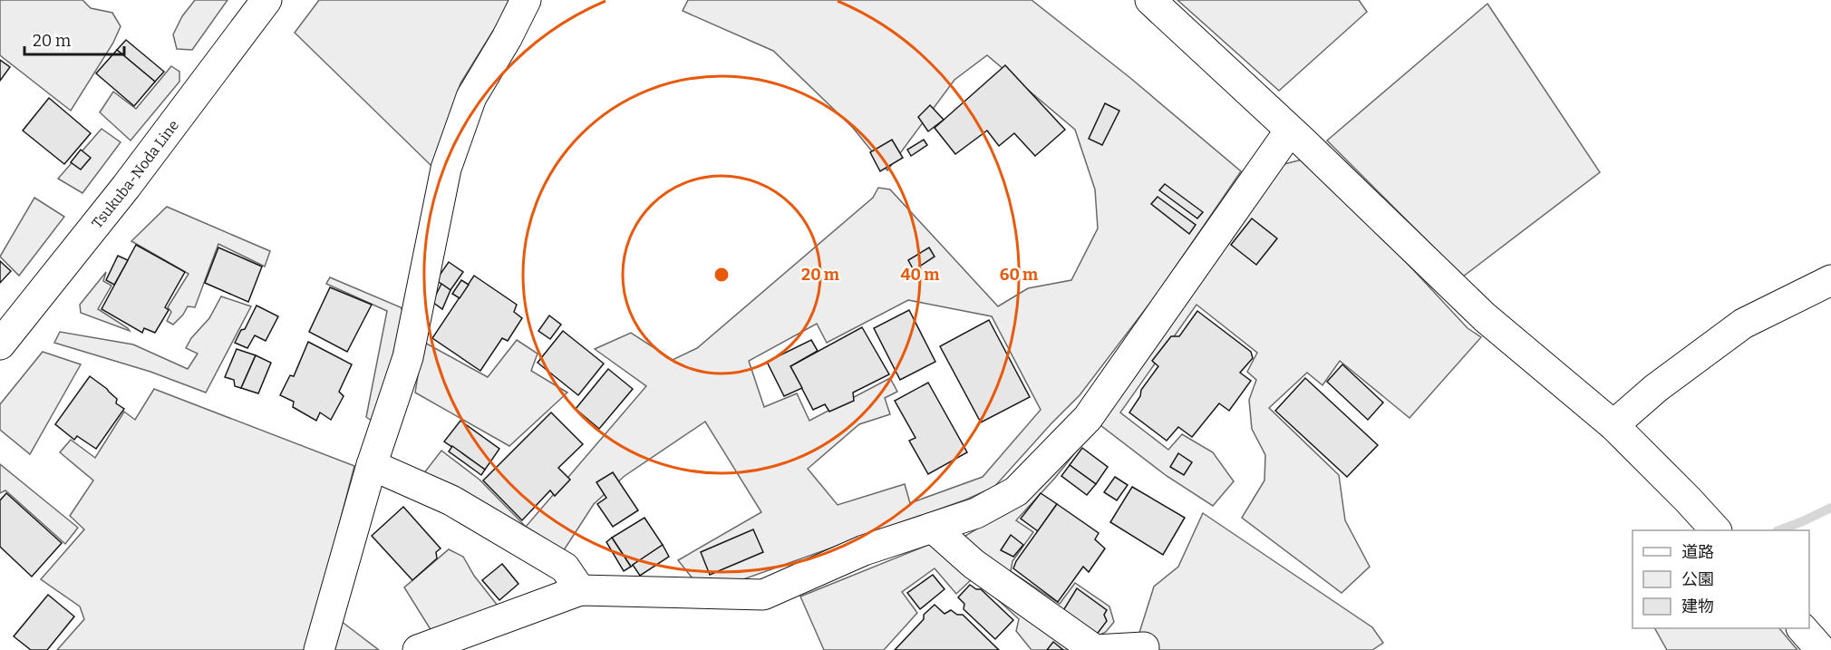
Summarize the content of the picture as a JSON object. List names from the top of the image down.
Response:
{
  "streets": {
    "street": ["Tsukuba-Noda Line"]
  },
  "legend": ["道路", "公園", "建物"],
  "scale_bar": "20 m",
  "rings": ["20 m", "40 m", "60 m"]
}
